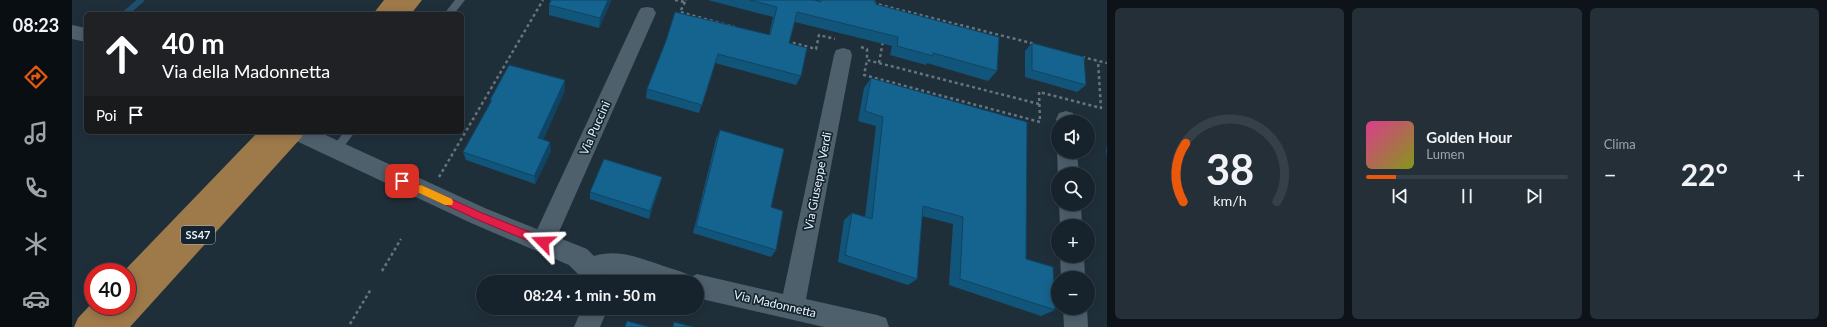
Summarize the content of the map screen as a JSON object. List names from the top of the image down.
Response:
{
  "streets": {
    "highway": ["SS47"],
    "street": ["Via Puccini", "Via Giuseppe Verdi", "Via Madonnetta"]
  },
  "crossings": [
    ["Via Giuseppe Verdi", "Via Madonnetta"]
  ],
  "page": {
    "tabs": "08:23",
    "tile": "Clima",
    "turn": ["40 m", "Via della Madonnetta"],
    "then": "Poi",
    "map_buttons": ["+", "−"],
    "song": ["Golden Hour", "Lumen"],
    "heat": ["−", "22°", "+"],
    "limit": "40",
    "trip": "08:24 · 1 min · 50 m",
    "gauge": ["38", "km/h"]
  }
}
